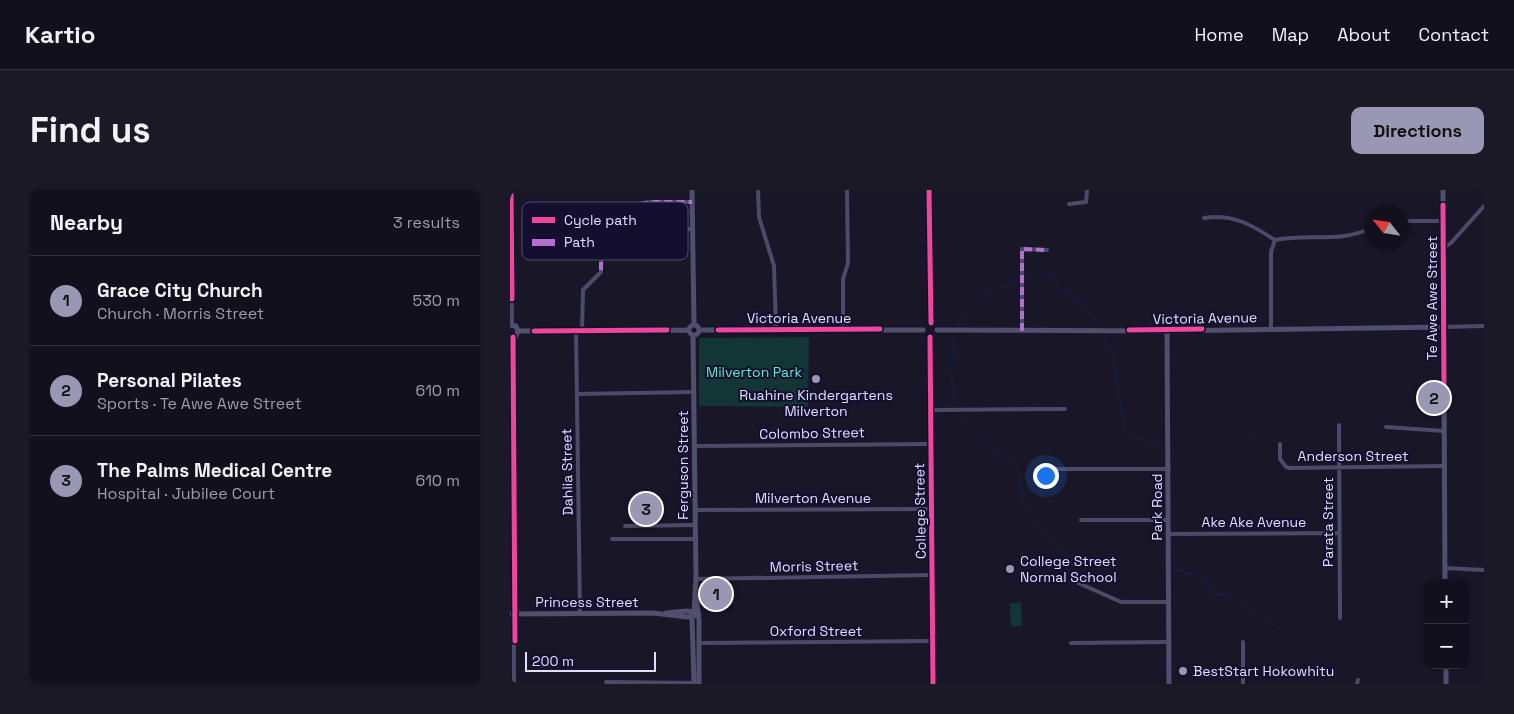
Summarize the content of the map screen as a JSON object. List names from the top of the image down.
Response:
{
  "streets": {
    "street": [
      "Te Awe Awe Street",
      "Victoria Avenue",
      "Colombo Street",
      "Anderson Street",
      "Ferguson Street",
      "Dahlia Street",
      "Milverton Avenue",
      "Park Road",
      "College Street",
      "Ake Ake Avenue",
      "Parata Street",
      "Morris Street",
      "Princess Street",
      "Oxford Street"
    ]
  },
  "crossings": [
    ["Te Awe Awe Street", "Victoria Avenue"],
    ["Te Awe Awe Street", "Anderson Street"],
    ["Victoria Avenue", "Park Road"],
    ["Victoria Avenue", "College Street"],
    ["Colombo Street", "Ferguson Street"],
    ["Colombo Street", "College Street"],
    ["Anderson Street", "Parata Street"],
    ["Ferguson Street", "Milverton Avenue"],
    ["Ferguson Street", "Morris Street"],
    ["Ferguson Street", "Princess Street"],
    ["Ferguson Street", "Oxford Street"],
    ["Dahlia Street", "Princess Street"],
    ["Milverton Avenue", "College Street"],
    ["Park Road", "Ake Ake Avenue"],
    ["College Street", "Morris Street"],
    ["College Street", "Oxford Street"],
    ["Ake Ake Avenue", "Parata Street"]
  ],
  "parks": ["Milverton Park"],
  "places": ["Ruahine Kindergartens Milverton", "College Street Normal School", "BestStart Hokowhitu"],
  "legend": ["Cycle path", "Path"],
  "scale_bar": "200 m",
  "north": "top left",
  "page": {
    "header": "Kartio",
    "nav": [
      "Home",
      "Map",
      "About",
      "Contact"
    ],
    "buttons": "Directions",
    "title": "Find us",
    "heading": ["Nearby", "3 results"],
    "list": [
      {
        "mark": "1",
        "name": "Grace City Church",
        "note": "Church · Morris Street",
        "value": "530 m"
      },
      {
        "mark": "2",
        "name": "Personal Pilates",
        "note": "Sports · Te Awe Awe Street",
        "value": "610 m"
      },
      {
        "mark": "3",
        "name": "The Palms Medical Centre",
        "note": "Hospital · Jubilee Court",
        "value": "610 m"
      }
    ],
    "pins": ["2", "3", "1"],
    "map_buttons": ["+", "−"],
    "scale": "200 m"
  }
}
